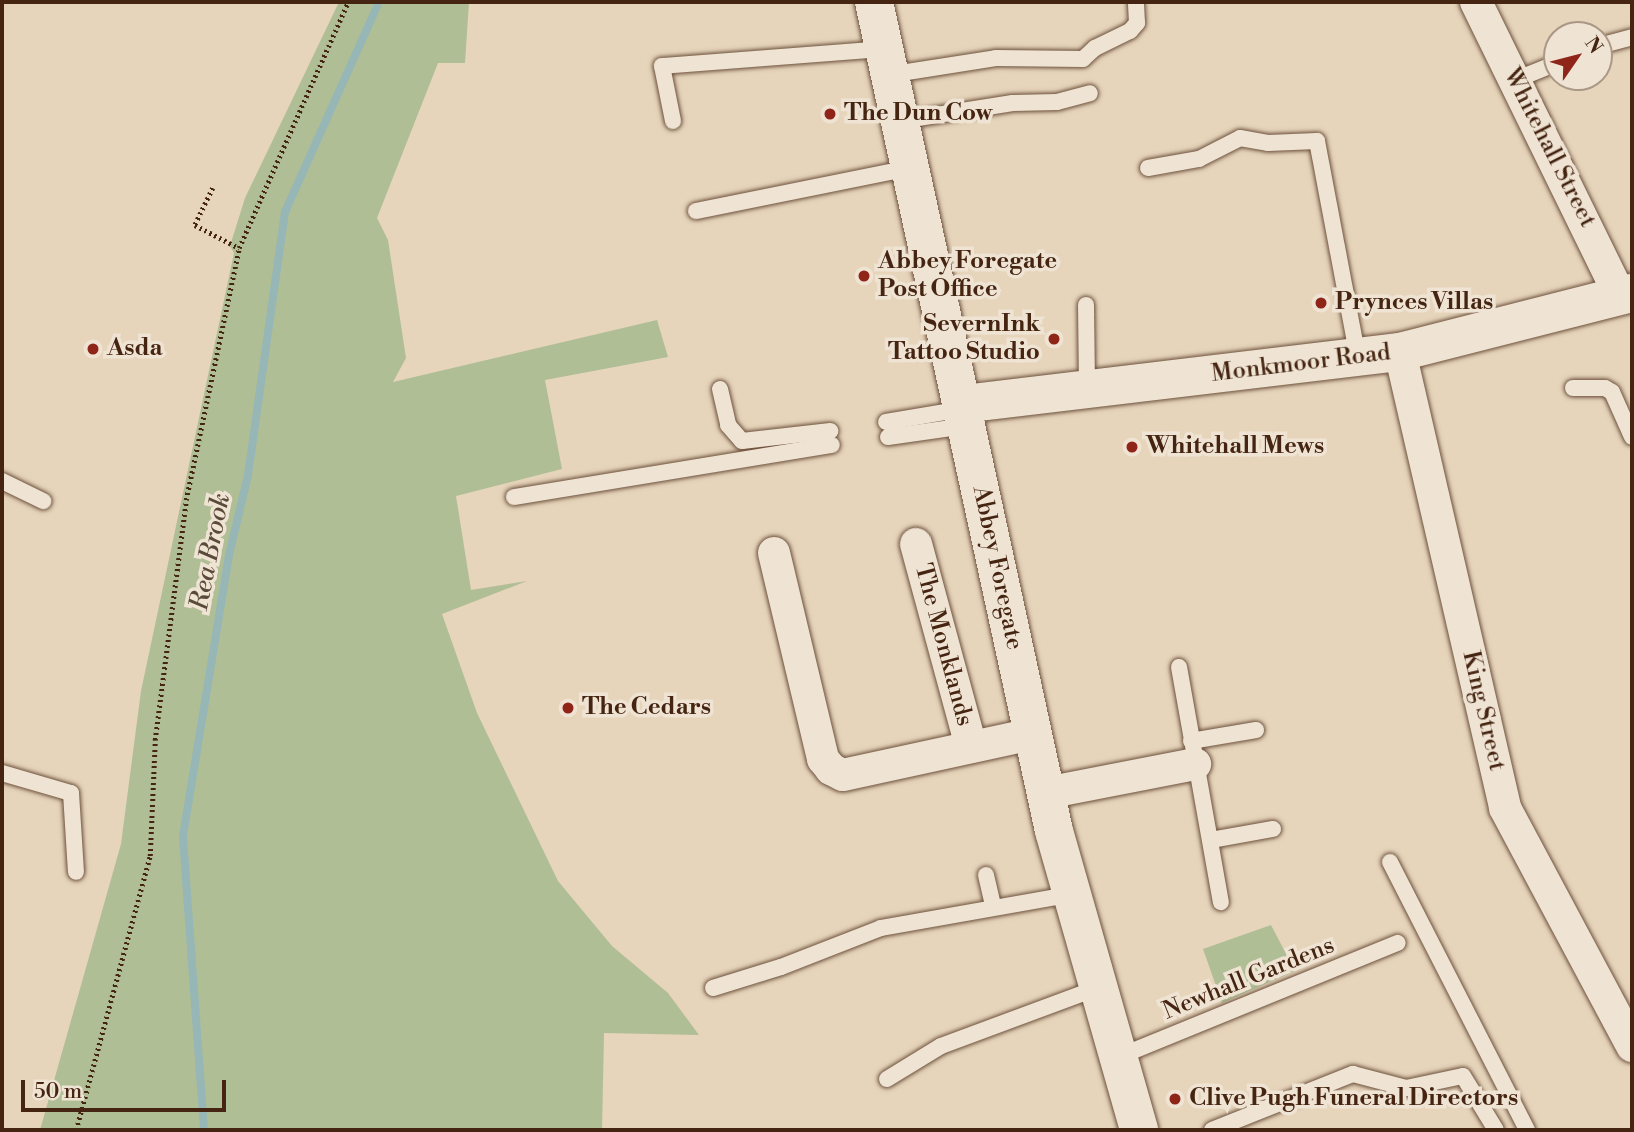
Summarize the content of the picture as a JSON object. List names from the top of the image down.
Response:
{
  "streets": {
    "street": [
      "Whitehall Street",
      "Monkmoor Road",
      "Abbey Foregate",
      "The Monklands",
      "King Street"
    ],
    "lane": ["Newhall Gardens"]
  },
  "crossings": [
    ["Whitehall Street", "Monkmoor Road"],
    ["Monkmoor Road", "Abbey Foregate"],
    ["Monkmoor Road", "King Street"],
    ["Abbey Foregate", "Newhall Gardens"]
  ],
  "water": ["Rea Brook"],
  "places": [
    "The Dun Cow",
    "Abbey Foregate Post Office",
    "Prynces Villas",
    "SevernInk Tattoo Studio",
    "Asda",
    "Whitehall Mews",
    "The Cedars",
    "Clive Pugh Funeral Directors"
  ],
  "scale_bar": "50 m",
  "north": "top right"
}
